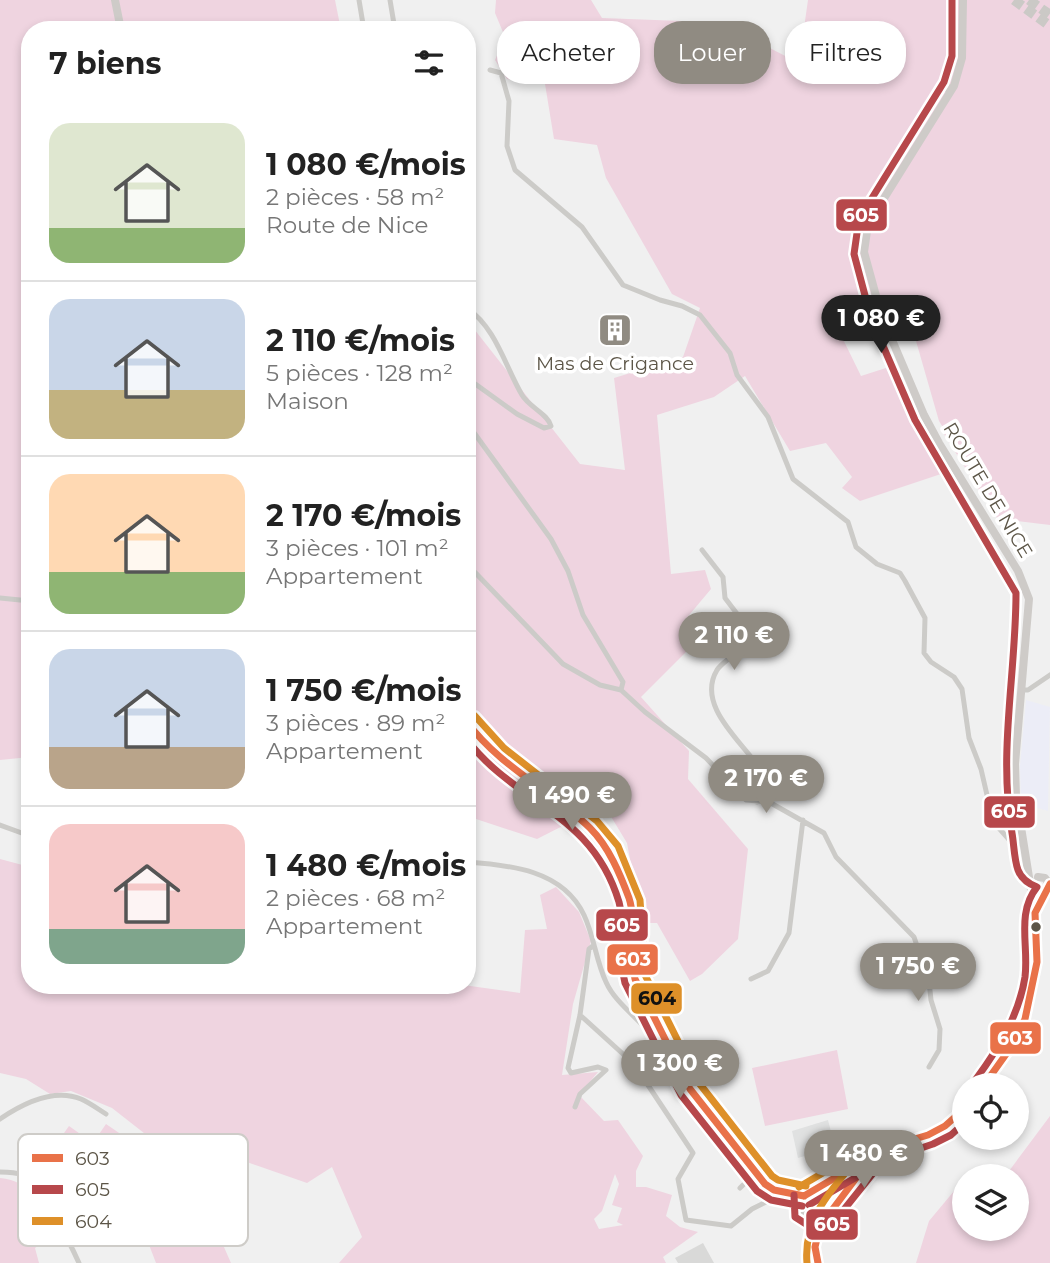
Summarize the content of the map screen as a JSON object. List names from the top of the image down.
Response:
{
  "streets": {
    "main road": ["ROUTE DE NICE"]
  },
  "places": {
    "building": ["Mas de Crigance"]
  },
  "lines": ["transit line 605", "transit line 604", "transit line 603"],
  "legend": ["603", "605", "604"],
  "page": {
    "chip": ["Acheter", "Louer", "Filtres"],
    "heading": "7 biens",
    "list": [
      {
        "name": "1 080 €/mois",
        "note": "2 pièces · 58 m² · Route de Nice"
      },
      {
        "name": "2 110 €/mois",
        "note": "5 pièces · 128 m² · Maison"
      },
      {
        "name": "2 170 €/mois",
        "note": "3 pièces · 101 m² · Appartement"
      },
      {
        "name": "1 750 €/mois",
        "note": "3 pièces · 89 m² · Appartement"
      },
      {
        "name": "1 480 €/mois",
        "note": "2 pièces · 68 m² · Appartement"
      }
    ],
    "price": [
      "1 080 €",
      "2 110 €",
      "2 170 €",
      "1 490 €",
      "1 750 €",
      "1 300 €",
      "1 480 €"
    ]
  }
}
